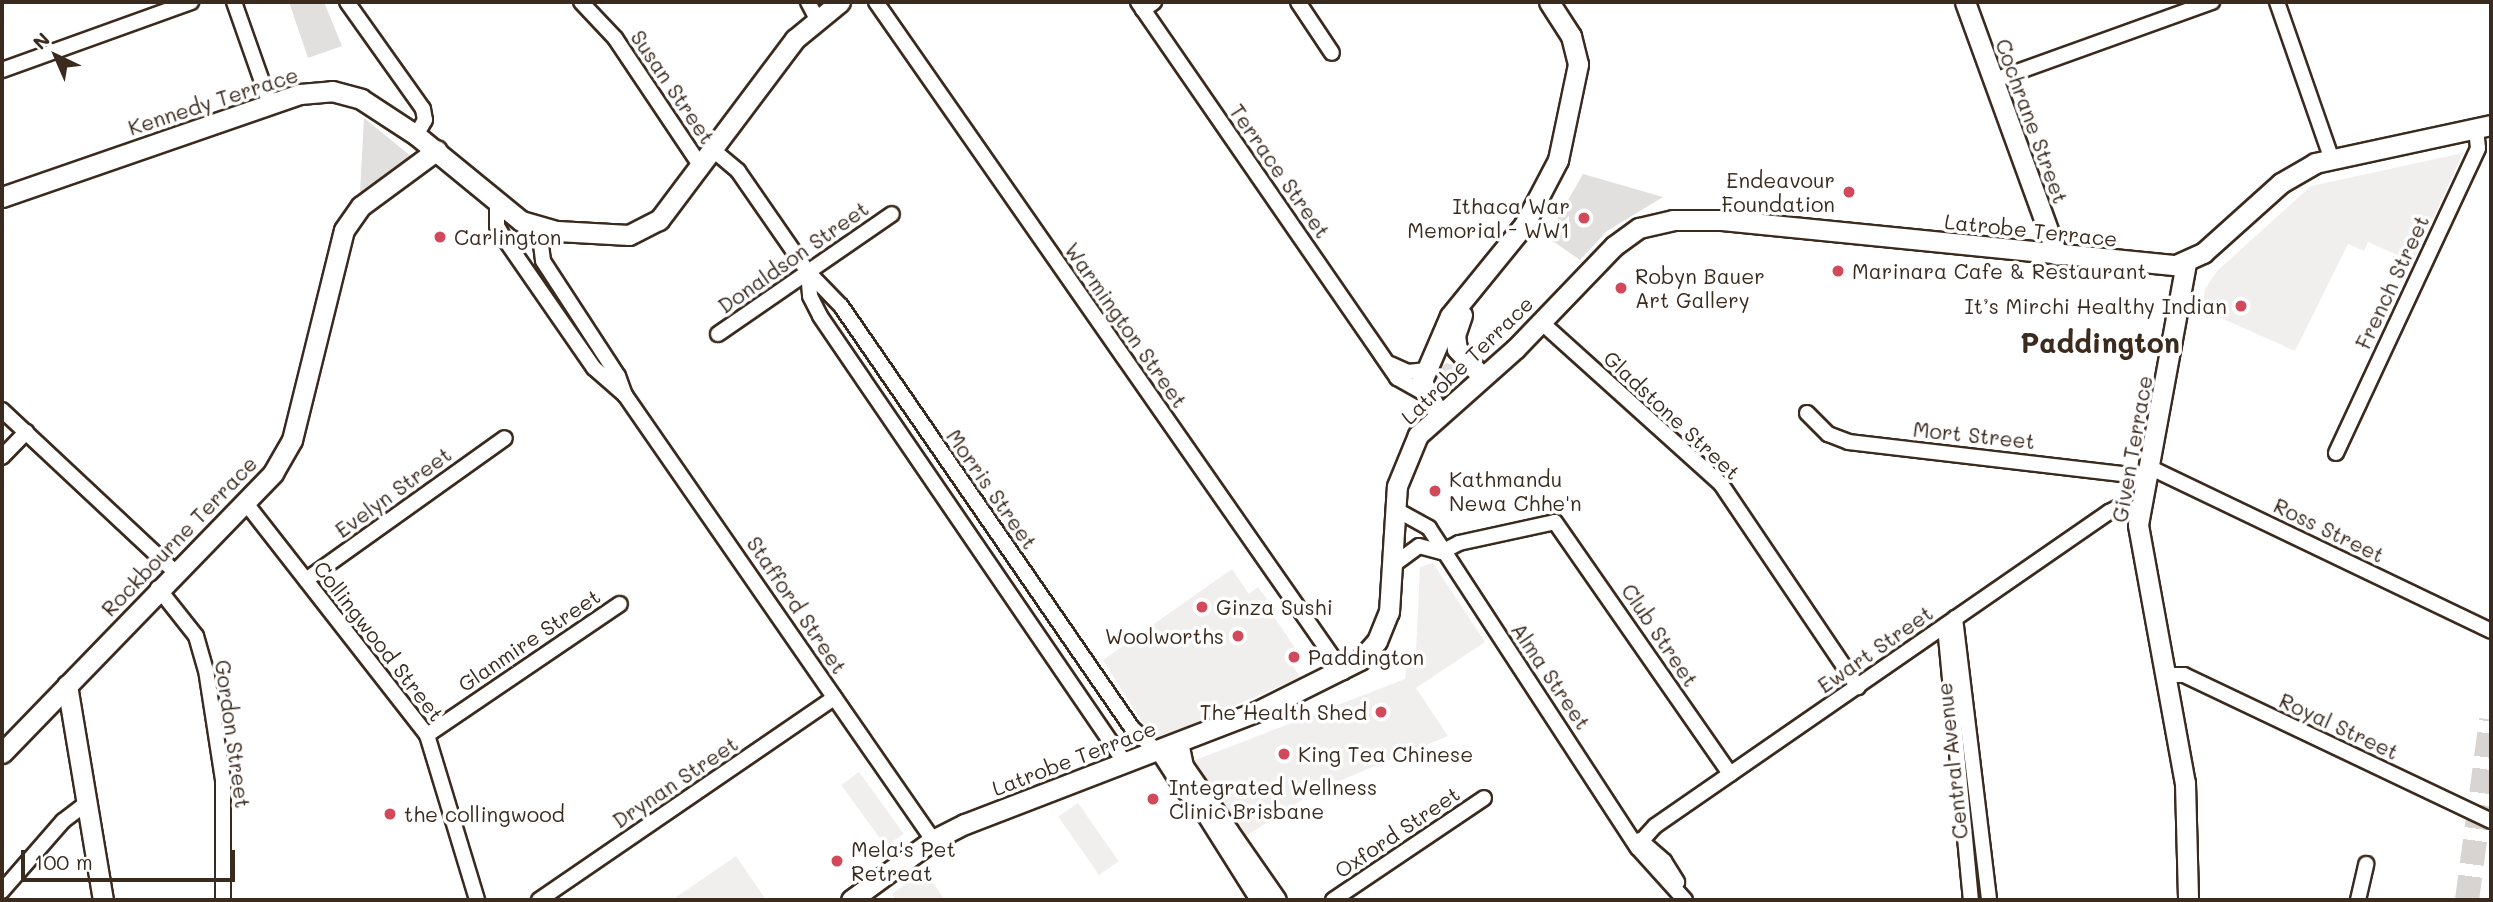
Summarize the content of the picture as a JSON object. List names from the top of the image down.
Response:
{
  "streets": {
    "street": [
      "Susan Street",
      "Kennedy Terrace",
      "Cochrane Street",
      "Terrace Street",
      "Latrobe Terrace",
      "Donaldson Street",
      "French Street",
      "Warmington Street",
      "Gladstone Street",
      "Mort Street",
      "Given Terrace",
      "Morris Street",
      "Evelyn Street",
      "Ross Street",
      "Rockbourne Terrace",
      "Stafford Street",
      "Club Street",
      "Glanmire Street",
      "Collingwood Street",
      "Ewart Street",
      "Alma Street",
      "Royal Street",
      "Gordon Street",
      "Central Avenue",
      "Drynan Street",
      "Oxford Street"
    ]
  },
  "crossings": [
    ["Susan Street", "Kennedy Terrace"],
    ["Kennedy Terrace", "Morris Street"],
    ["Kennedy Terrace", "Rockbourne Terrace"],
    ["Kennedy Terrace", "Stafford Street"],
    ["Cochrane Street", "Latrobe Terrace"],
    ["Latrobe Terrace", "Warmington Street"],
    ["Latrobe Terrace", "Gladstone Street"],
    ["Latrobe Terrace", "Given Terrace"],
    ["Latrobe Terrace", "Morris Street"],
    ["Latrobe Terrace", "Stafford Street"],
    ["Latrobe Terrace", "Alma Street"],
    ["Donaldson Street", "Morris Street"],
    ["Gladstone Street", "Ewart Street"],
    ["Mort Street", "Given Terrace"],
    ["Mort Street", "Ross Street"],
    ["Given Terrace", "Ross Street"],
    ["Given Terrace", "Ewart Street"],
    ["Given Terrace", "Royal Street"],
    ["Evelyn Street", "Collingwood Street"],
    ["Rockbourne Terrace", "Collingwood Street"],
    ["Rockbourne Terrace", "Gordon Street"],
    ["Stafford Street", "Drynan Street"],
    ["Club Street", "Ewart Street"],
    ["Club Street", "Alma Street"],
    ["Glanmire Street", "Collingwood Street"],
    ["Ewart Street", "Alma Street"],
    ["Ewart Street", "Central Avenue"]
  ],
  "districts": ["Paddington"],
  "places": [
    "Endeavour Foundation",
    "Ithaca War Memorial - WW1",
    "Carlington",
    "Marinara Cafe & Restaurant",
    "Robyn Bauer Art Gallery",
    "It’s Mirchi Healthy Indian",
    "Kathmandu Newa Chhe'n",
    "Ginza Sushi",
    "Woolworths",
    "Paddington",
    "The Health Shed",
    "King Tea Chinese",
    "Integrated Wellness Clinic Brisbane",
    "the collingwood",
    "Mela's Pet Retreat"
  ],
  "scale_bar": "100 m",
  "north": "top left"
}
